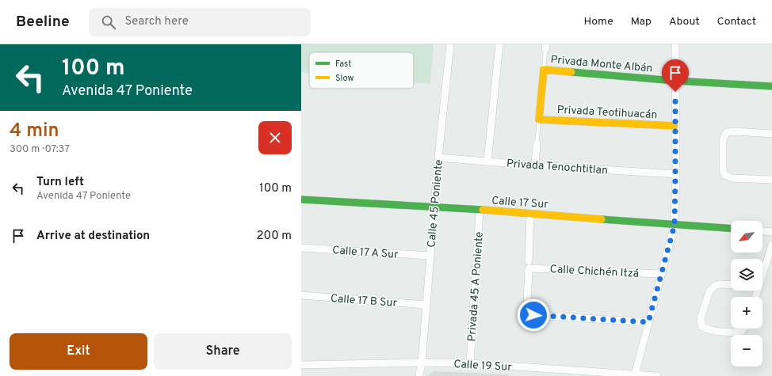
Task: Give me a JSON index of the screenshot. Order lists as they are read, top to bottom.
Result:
{
  "streets": {
    "street": [
      "Privada Monte Albán",
      "Privada Teotihuacán",
      "Privada Tenochtitlan",
      "Calle 17 Sur",
      "Calle 45 Poniente",
      "Calle 17 A Sur",
      "Calle Chichén Itzá",
      "Privada 45 A Poniente",
      "Calle 17 B Sur",
      "Calle 19 Sur"
    ]
  },
  "crossings": [
    ["Privada Tenochtitlan", "Calle 45 Poniente"],
    ["Calle 17 Sur", "Calle 45 Poniente"],
    ["Calle 17 Sur", "Privada 45 A Poniente"],
    ["Calle 45 Poniente", "Calle 17 A Sur"],
    ["Calle 45 Poniente", "Calle 17 B Sur"],
    ["Calle 45 Poniente", "Calle 19 Sur"],
    ["Privada 45 A Poniente", "Calle 19 Sur"]
  ],
  "legend": ["Fast", "Slow"],
  "north": "bottom left",
  "page": {
    "header": "Beeline",
    "search": "Search here",
    "nav": [
      "Home",
      "Map",
      "About",
      "Contact"
    ],
    "turn": ["100 m", "Avenida 47 Poniente"],
    "heading": ["4 min", "300 m · 07:37"],
    "list": [
      {
        "name": "Turn left",
        "note": "Avenida 47 Poniente",
        "value": "100 m"
      },
      {
        "name": "Arrive at destination",
        "value": "200 m"
      }
    ],
    "map_buttons": ["+", "−"],
    "buttons": ["Exit", "Share"]
  }
}
